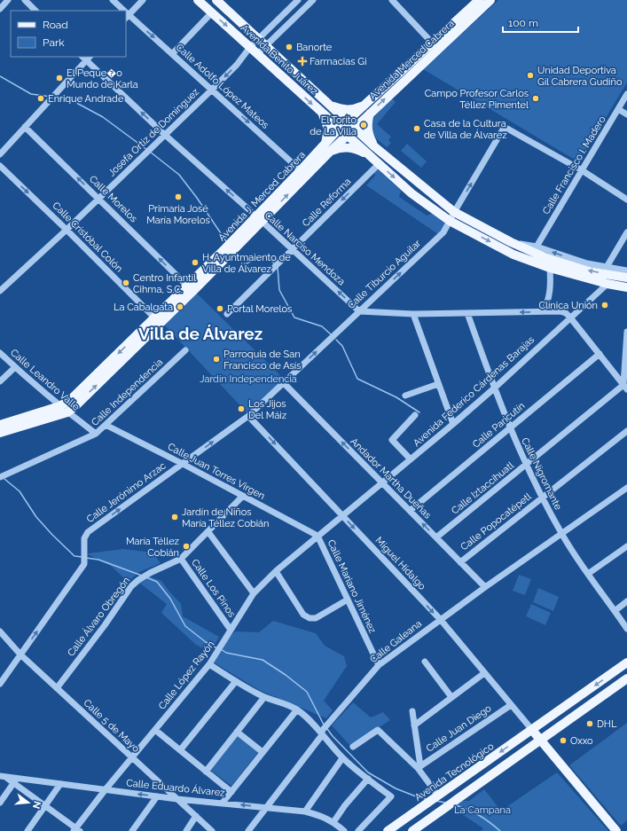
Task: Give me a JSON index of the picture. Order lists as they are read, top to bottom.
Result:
{
  "streets": {
    "main road": [
      "Avenida Benito Juárez",
      "Avenida Merced Cabrera",
      "Avenida J. Merced Cabrera",
      "Avenida Tecnológico"
    ],
    "street": [
      "Calle Adolfo López Mateos",
      "Josefa Ortiz de Domínguez",
      "Calle Francisco I. Madero",
      "Calle Morelos",
      "Calle Reforma",
      "Calle Cristóbal Colón",
      "Calle Narciso Mendoza",
      "Calle Tiburcio Aguilar",
      "Calle Leandro Valle",
      "Avenida Federico Cárdenas Barajas",
      "Calle Independencia",
      "Calle Paricutín",
      "Calle Juan Torres Virgen",
      "Calle Nigromante",
      "Andador Martha Dueñas",
      "Calle Iztaccíhuatl",
      "Calle Jerónimo Arzac",
      "Calle Popocatépetl",
      "Miguel Hidalgo",
      "Calle Mariano Jiménez",
      "Calle Los Pinos",
      "Calle Álvaro Obregón",
      "Calle Galeana",
      "Calle López Rayón",
      "Calle 5 de Mayo",
      "Calle Juan Diego",
      "Calle Eduardo Álvarez"
    ]
  },
  "crossings": [
    ["Avenida Benito Juárez", "Avenida Merced Cabrera"],
    ["Avenida Benito Juárez", "Josefa Ortiz de Domínguez"],
    ["Avenida Benito Juárez", "Avenida J. Merced Cabrera"],
    ["Avenida Benito Juárez", "Calle Reforma"],
    ["Avenida Benito Juárez", "Calle Tiburcio Aguilar"],
    ["Avenida Benito Juárez", "Avenida Federico Cárdenas Barajas"],
    ["Avenida Merced Cabrera", "Avenida J. Merced Cabrera"],
    ["Calle Adolfo López Mateos", "Josefa Ortiz de Domínguez"],
    ["Calle Adolfo López Mateos", "Avenida J. Merced Cabrera"],
    ["Josefa Ortiz de Domínguez", "Calle Morelos"],
    ["Josefa Ortiz de Domínguez", "Calle Cristóbal Colón"],
    ["Josefa Ortiz de Domínguez", "Calle Narciso Mendoza"],
    ["Calle Francisco I. Madero", "Calle Tiburcio Aguilar"],
    ["Avenida J. Merced Cabrera", "Calle Morelos"],
    ["Avenida J. Merced Cabrera", "Calle Cristóbal Colón"],
    ["Avenida J. Merced Cabrera", "Calle Narciso Mendoza"],
    ["Avenida J. Merced Cabrera", "Calle Leandro Valle"],
    ["Calle Reforma", "Calle Narciso Mendoza"],
    ["Calle Narciso Mendoza", "Calle Tiburcio Aguilar"],
    ["Calle Tiburcio Aguilar", "Andador Martha Dueñas"],
    ["Calle Tiburcio Aguilar", "Calle Jerónimo Arzac"],
    ["Calle Tiburcio Aguilar", "Miguel Hidalgo"],
    ["Calle Leandro Valle", "Calle Independencia"],
    ["Avenida Federico Cárdenas Barajas", "Calle Juan Torres Virgen"],
    ["Avenida Federico Cárdenas Barajas", "Calle Nigromante"],
    ["Avenida Federico Cárdenas Barajas", "Andador Martha Dueñas"],
    ["Avenida Federico Cárdenas Barajas", "Miguel Hidalgo"],
    ["Avenida Federico Cárdenas Barajas", "Calle Mariano Jiménez"],
    ["Avenida Federico Cárdenas Barajas", "Calle López Rayón"],
    ["Calle Independencia", "Calle Juan Torres Virgen"],
    ["Calle Paricutín", "Calle Nigromante"],
    ["Calle Paricutín", "Andador Martha Dueñas"],
    ["Calle Juan Torres Virgen", "Calle Jerónimo Arzac"],
    ["Calle Juan Torres Virgen", "Calle Mariano Jiménez"],
    ["Calle Juan Torres Virgen", "Calle Álvaro Obregón"],
    ["Calle Juan Torres Virgen", "Calle López Rayón"],
    ["Calle Nigromante", "Calle Iztaccíhuatl"],
    ["Calle Nigromante", "Calle Popocatépetl"],
    ["Calle Nigromante", "Calle Galeana"],
    ["Andador Martha Dueñas", "Calle Iztaccíhuatl"],
    ["Andador Martha Dueñas", "Calle Popocatépetl"],
    ["Andador Martha Dueñas", "Calle Galeana"],
    ["Calle Jerónimo Arzac", "Miguel Hidalgo"],
    ["Calle Jerónimo Arzac", "Calle 5 de Mayo"],
    ["Miguel Hidalgo", "Calle Galeana"],
    ["Miguel Hidalgo", "Calle Juan Diego"],
    ["Miguel Hidalgo", "Avenida Tecnológico"],
    ["Calle Mariano Jiménez", "Calle Galeana"],
    ["Calle Mariano Jiménez", "Calle López Rayón"],
    ["Calle Los Pinos", "Calle Álvaro Obregón"],
    ["Calle Los Pinos", "Calle López Rayón"],
    ["Calle Álvaro Obregón", "Calle 5 de Mayo"],
    ["Calle Galeana", "Calle Eduardo Álvarez"],
    ["Calle López Rayón", "Calle 5 de Mayo"],
    ["Calle López Rayón", "Calle Eduardo Álvarez"],
    ["Calle 5 de Mayo", "Calle Eduardo Álvarez"]
  ],
  "one_way": [
    "Avenida Merced Cabrera",
    "Calle Adolfo López Mateos",
    "Calle Morelos",
    "Calle Reforma",
    "Calle Cristóbal Colón",
    "Calle Narciso Mendoza",
    "Calle Tiburcio Aguilar",
    "Andador Martha Dueñas",
    "Calle Jerónimo Arzac",
    "Miguel Hidalgo"
  ],
  "districts": ["Villa de Álvarez"],
  "parks": ["Jardín Independencia", "La Campana"],
  "places": {
    "other": [
      "Banorte",
      "Unidad Deportiva Gil Cabrera Gudiño",
      "El Peque�o Mundo de Karla",
      "Enrique Andrade",
      "Campo Profesor Carlos Téllez Pimentel",
      "El Torito de La Villa",
      "Casa de la Cultura de Villa de Álvarez",
      "Primaria José María Morelos",
      "H. Ayuntmaiento de Villa de Álvarez",
      "Centro Infantil Cihma, S.C.",
      "Clínica Unión",
      "La Cabalgata",
      "Portal Morelos",
      "Parroquia de San Francisco de Asís",
      "Los Jijos Del Máiz",
      "Jardín de Niños María Téllez Cobián",
      "María Téllez Cobián",
      "DHL",
      "Oxxo"
    ],
    "health": ["Farmacias Gi"]
  },
  "legend": ["Road", "Park"],
  "scale_bar": "100 m",
  "north": "right"
}
